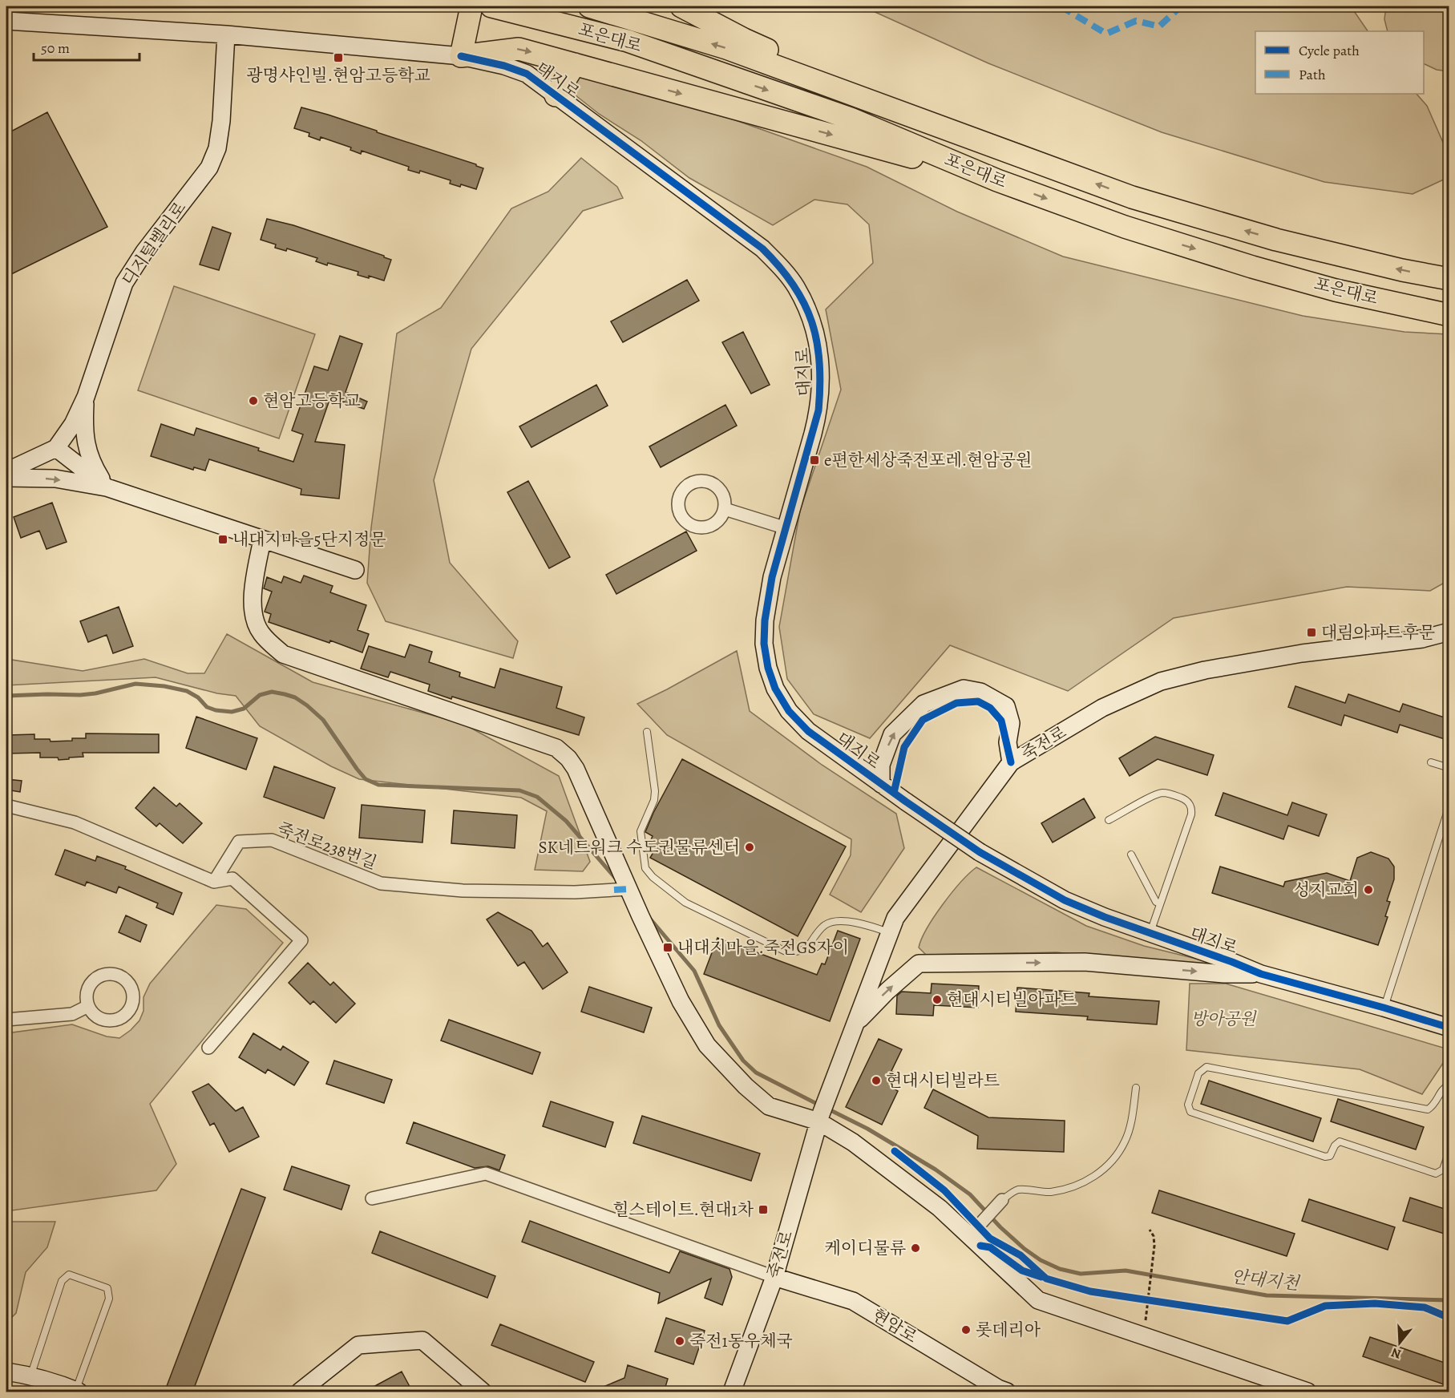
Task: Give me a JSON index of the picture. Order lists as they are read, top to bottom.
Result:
{
  "streets": {
    "highway": ["포은대로"],
    "street": [
      "대지로",
      "디지털벨리로",
      "죽전로",
      "죽전로238번길",
      "현암로"
    ]
  },
  "crossings": [
    ["대지로", "디지털벨리로"],
    ["죽전로", "현암로"]
  ],
  "water": ["안대지천"],
  "parks": ["방아공원"],
  "places": {
    "transit": [
      "광명샤인빌.현암고등학교",
      "e편한세상죽전포레.현암공원",
      "내대지마을5단지정문",
      "대림아파트후문",
      "내대지마을.죽전GS자이",
      "힐스테이트.현대1차"
    ],
    "other": [
      "현암고등학교",
      "SK네트워크 수도권물류센터",
      "성지교회",
      "현대시티빌아파트",
      "현대시티빌라트",
      "케이디물류",
      "롯데리아",
      "죽전1동우체국"
    ]
  },
  "legend": ["Cycle path", "Path"],
  "scale_bar": "50 m",
  "north": "bottom"
}
